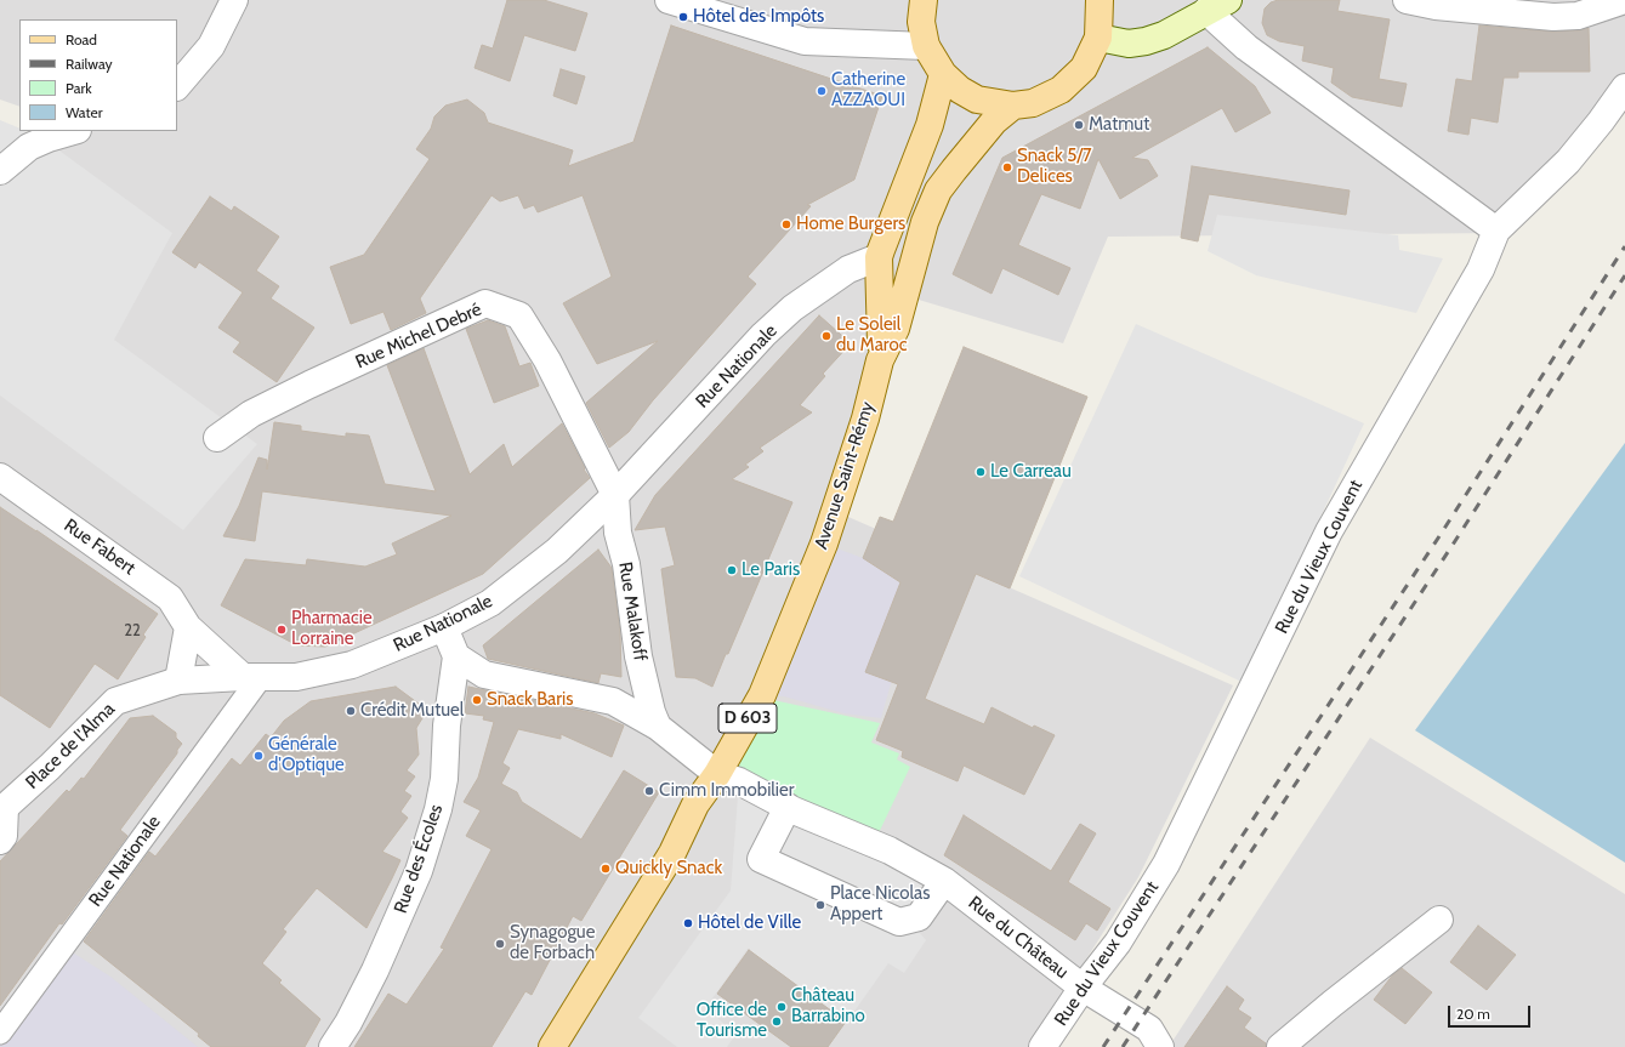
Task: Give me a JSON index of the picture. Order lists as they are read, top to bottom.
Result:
{
  "streets": {
    "main road": ["Avenue Saint-Rémy", "D 603"],
    "street": [
      "Rue Michel Debré",
      "Rue Nationale",
      "Rue Fabert",
      "Rue du Vieux Couvent",
      "Rue Malakoff",
      "Place de l'Alma",
      "Rue des Écoles",
      "Rue du Château"
    ]
  },
  "crossings": [
    ["Rue Michel Debré", "Rue Nationale"],
    ["Rue Michel Debré", "Rue Malakoff"],
    ["Rue Nationale", "Avenue Saint-Rémy"],
    ["Rue Nationale", "Rue Fabert"],
    ["Rue Nationale", "Rue Malakoff"],
    ["Rue Nationale", "Place de l'Alma"],
    ["Avenue Saint-Rémy", "Rue du Château"],
    ["Rue Fabert", "Place de l'Alma"],
    ["Rue du Vieux Couvent", "Rue du Château"],
    ["Rue Malakoff", "Rue du Château"],
    ["Rue des Écoles", "Rue du Château"]
  ],
  "places": [
    "Hôtel des Impôts",
    "Catherine AZZAOUI",
    "Matmut",
    "Snack 5/7 Delices",
    "Home Burgers",
    "Le Soleil du Maroc",
    "Le Carreau",
    "Le Paris",
    "Pharmacie Lorraine",
    "Snack Baris",
    "Crédit Mutuel",
    "Générale d'Optique",
    "Cimm Immobilier",
    "Quickly Snack",
    "Place Nicolas Appert",
    "Hôtel de Ville",
    "Synagogue de Forbach",
    "Château Barrabino",
    "Office de Tourisme"
  ],
  "house_numbers": ["22"],
  "legend": [
    "Road",
    "Railway",
    "Park",
    "Water"
  ],
  "scale_bar": "20 m"
}
